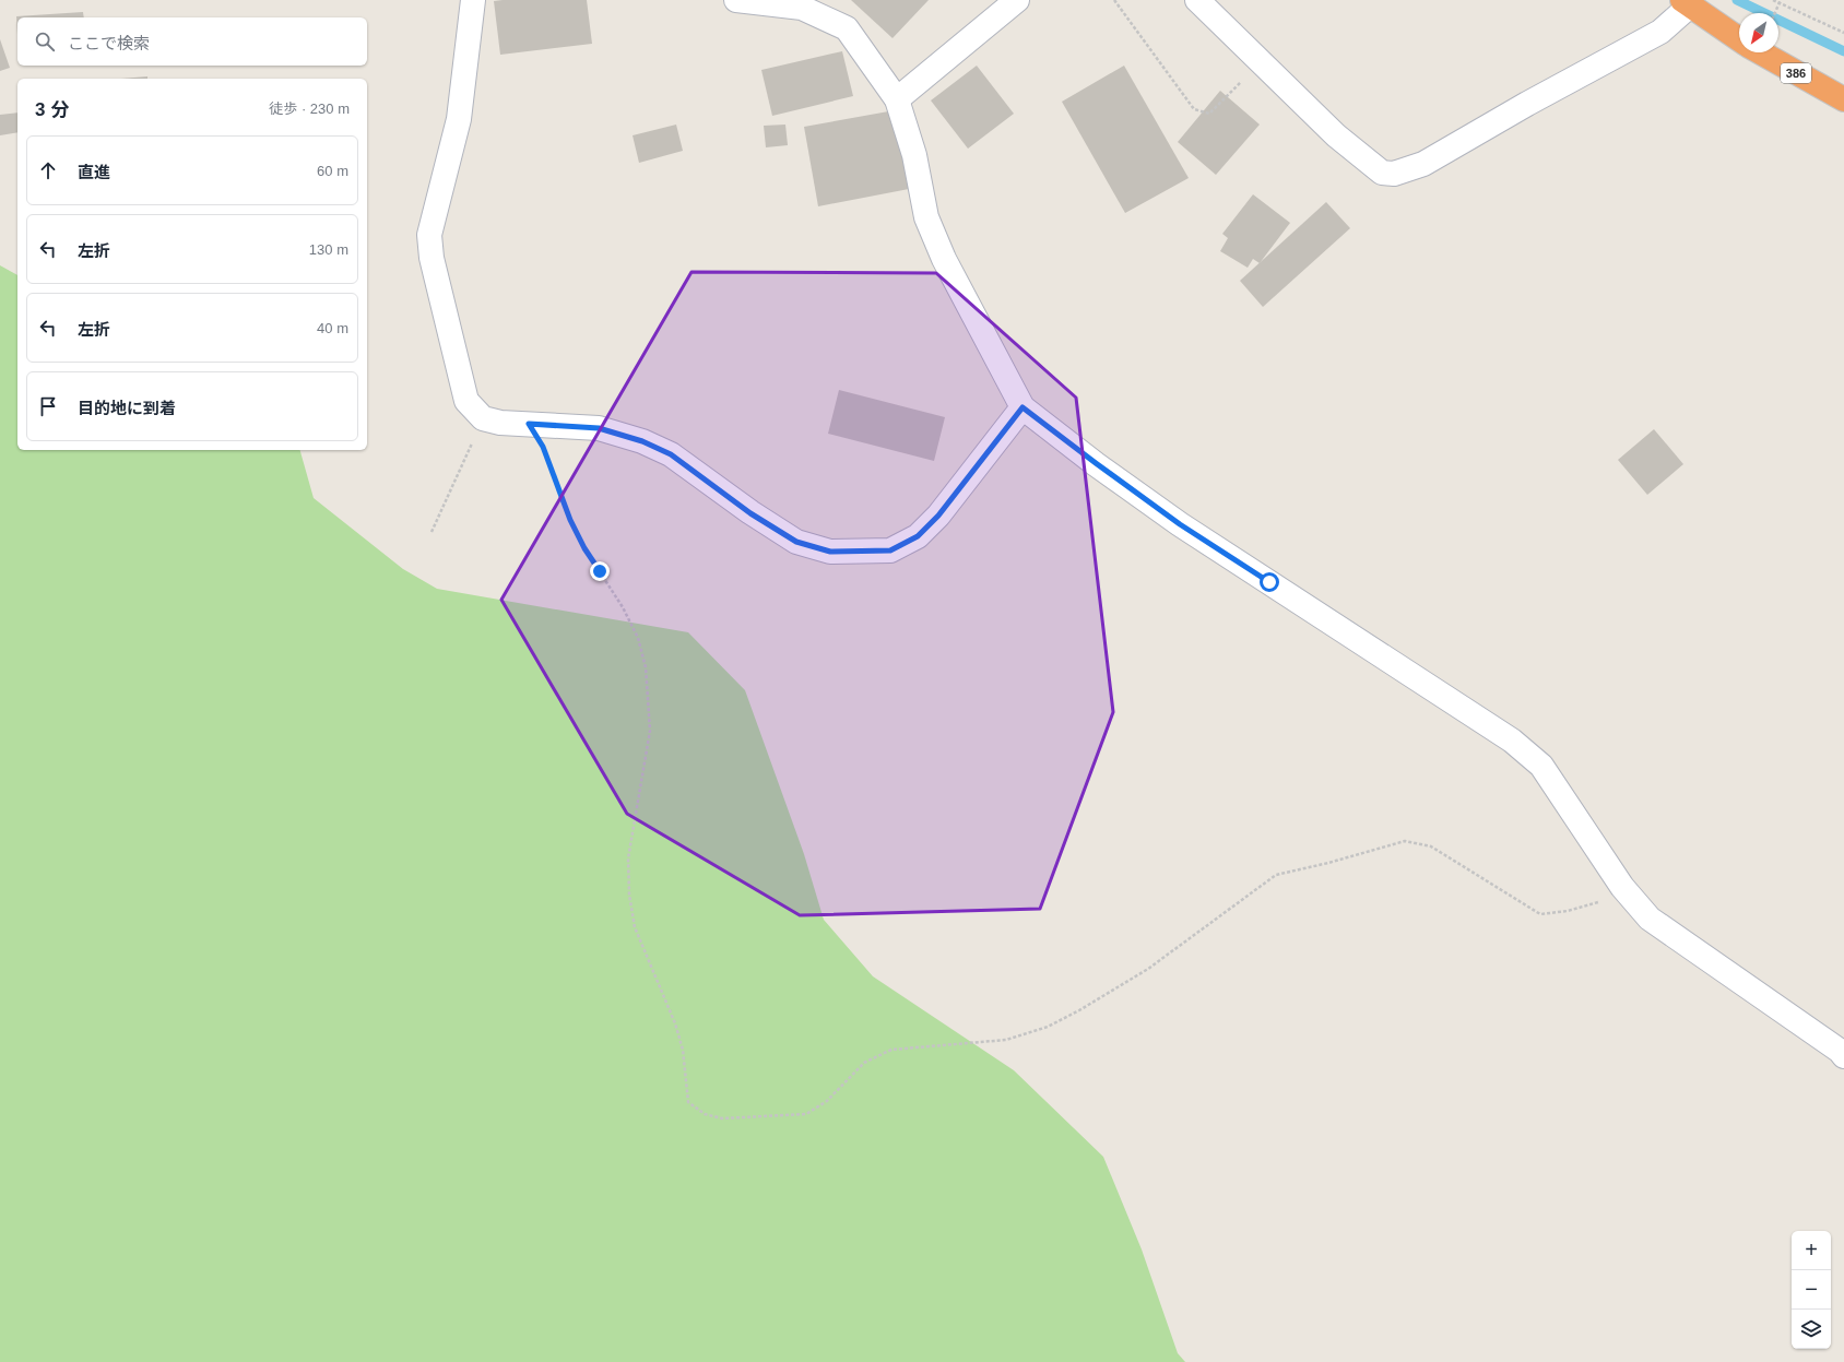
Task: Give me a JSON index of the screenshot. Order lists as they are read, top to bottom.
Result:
{
  "streets": {
    "highway": ["386"]
  },
  "north": "bottom left",
  "page": {
    "search": "ここで検索",
    "heading": ["3 分", "徒歩 · 230 m"],
    "list": [
      ["直進", "60 m"],
      ["左折", "130 m"],
      ["左折", "40 m"],
      "目的地に到着"
    ],
    "map_buttons": ["+", "−"]
  }
}
